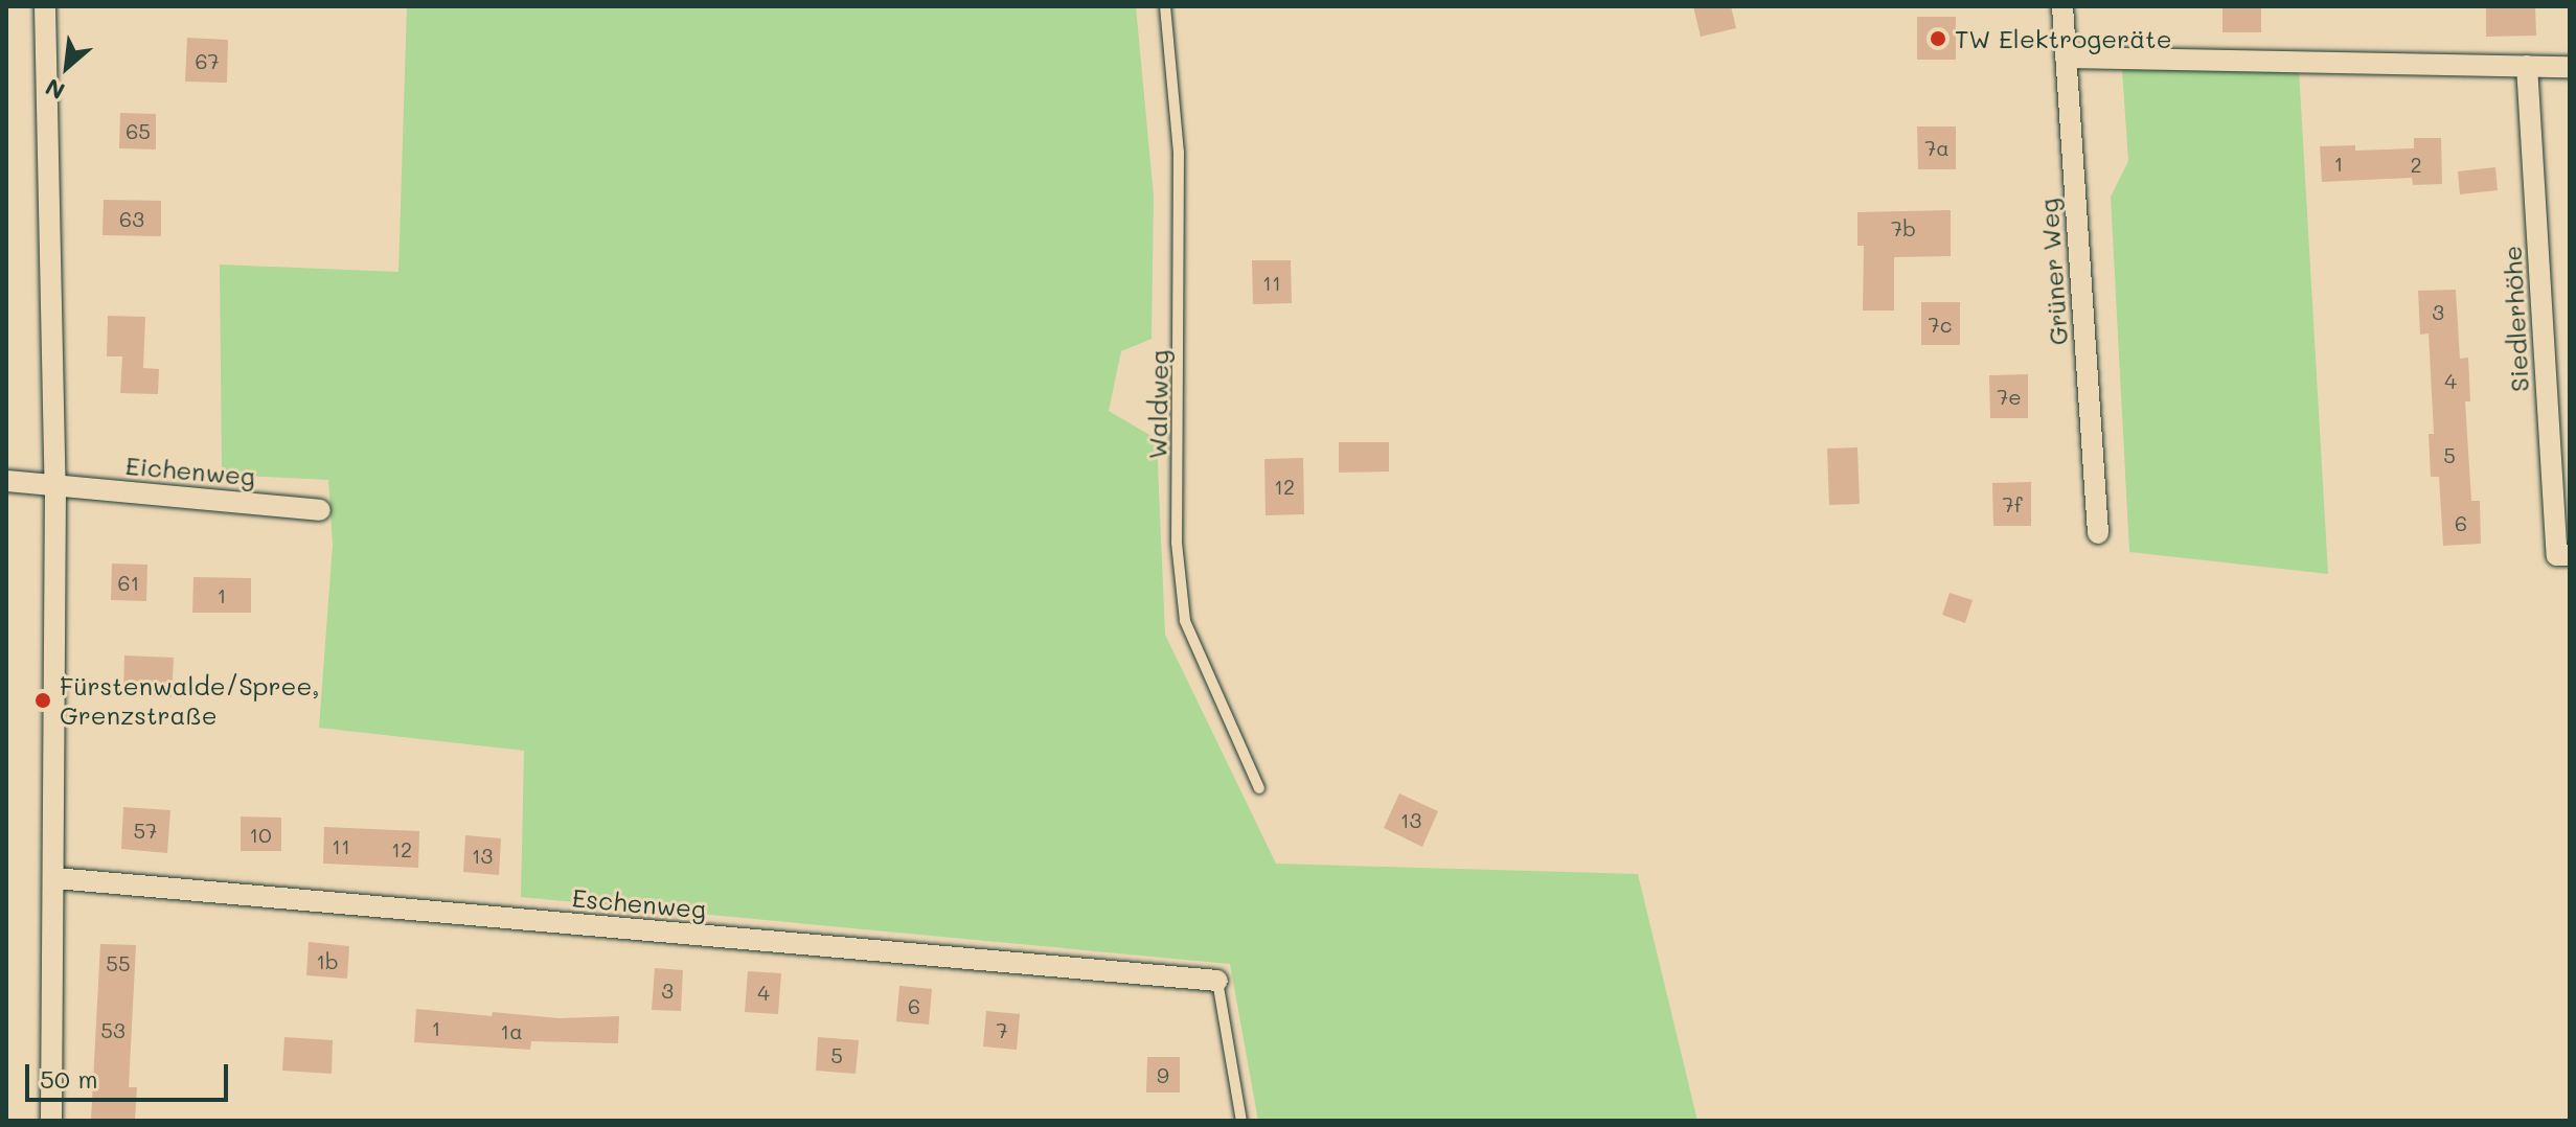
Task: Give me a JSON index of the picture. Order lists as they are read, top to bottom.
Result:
{
  "streets": {
    "street": [
      "Grüner Weg",
      "Siedlerhöhe",
      "Eichenweg",
      "Eschenweg"
    ],
    "lane": ["Waldweg"]
  },
  "places": ["TW Elektrogeräte", "Fürstenwalde/Spree, Grenzstraße"],
  "house_numbers": [
    "67",
    "65",
    "7a",
    "1",
    "2",
    "63",
    "7b",
    "11",
    "3",
    "7c",
    "4",
    "7e",
    "5",
    "12",
    "7f",
    "6",
    "61",
    "1",
    "13",
    "57",
    "10",
    "11",
    "12",
    "13",
    "1b",
    "55",
    "3",
    "4",
    "6",
    "1",
    "53",
    "7",
    "1a",
    "5",
    "9"
  ],
  "scale_bar": "50 m",
  "north": "bottom left"
}
